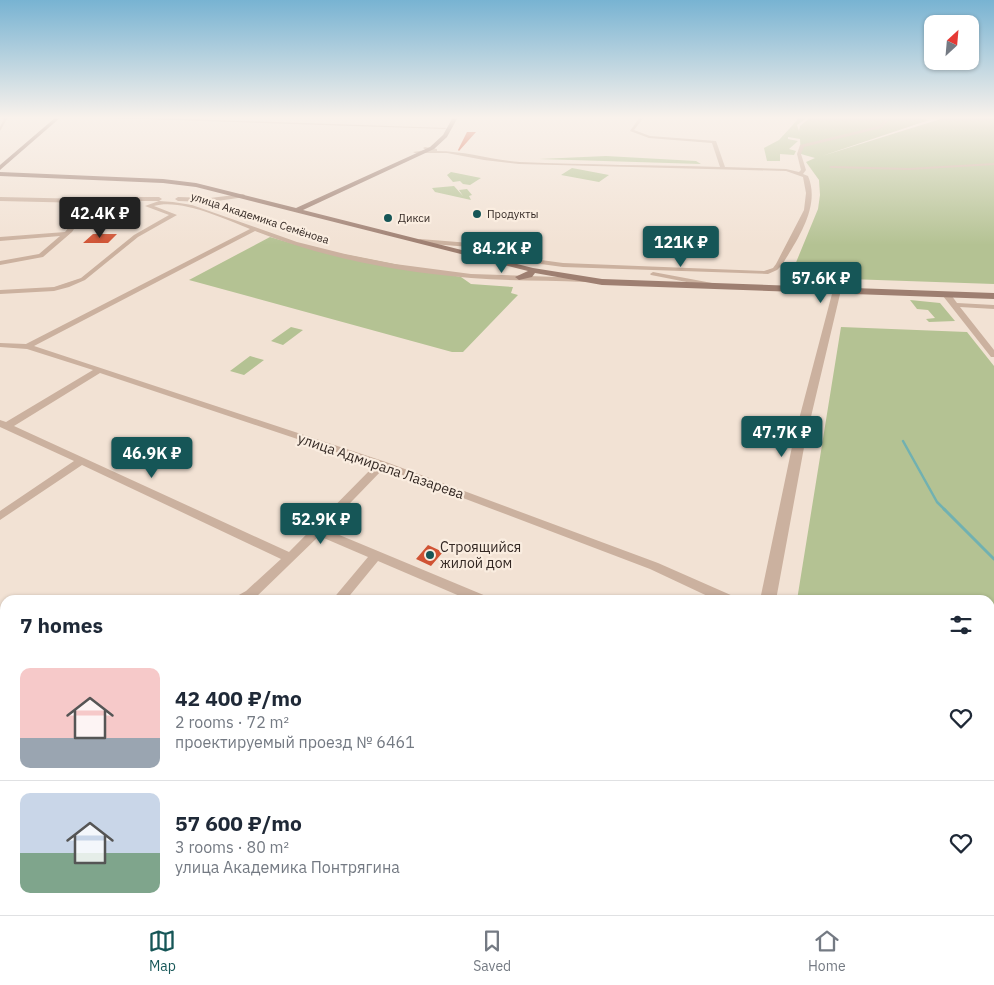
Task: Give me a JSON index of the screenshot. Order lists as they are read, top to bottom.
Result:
{
  "streets": {
    "main road": ["улица Академика Семёнова"],
    "street": ["улица Адмирала Лазарева"]
  },
  "places": ["Продукты", "Дикси", "Строящийся жилой дом"],
  "north": "top right",
  "page": {
    "price": [
      "42.4K ₽",
      "121K ₽",
      "84.2K ₽",
      "57.6K ₽",
      "47.7K ₽",
      "46.9K ₽",
      "52.9K ₽"
    ],
    "heading": "7 homes",
    "list": [
      {
        "name": "42 400 ₽/mo",
        "note": "2 rooms · 72 m² · проектируемый проезд № 6461"
      },
      {
        "name": "57 600 ₽/mo",
        "note": "3 rooms · 80 m² · улица Академика Понтрягина"
      }
    ],
    "tabs": ["Map", "Saved", "Home"]
  }
}
